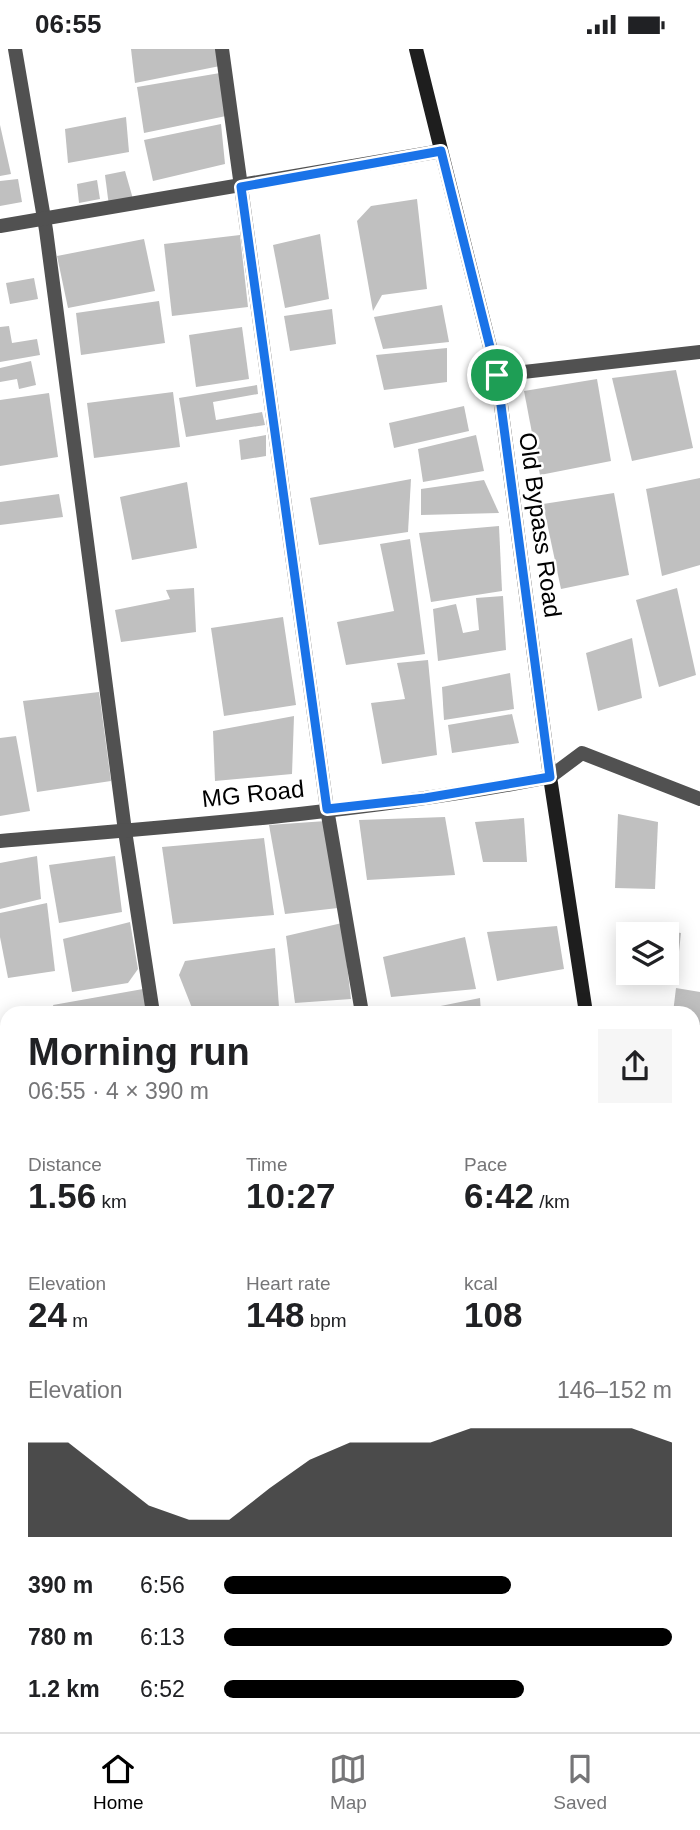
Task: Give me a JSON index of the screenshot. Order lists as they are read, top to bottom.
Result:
{
  "streets": {
    "main road": ["Old Bypass Road"],
    "street": ["MG Road"]
  },
  "crossings": [
    ["Old Bypass Road", "MG Road"]
  ],
  "page": {
    "status": "06:55",
    "heading": ["Morning run", "06:55 · 4 × 390 m"],
    "stats": [
      ["Distance", "1.56 km"],
      ["Time", "10:27"],
      ["Pace", "6:42 /km"],
      ["Elevation", "24 m"],
      ["Heart rate", "148 bpm"],
      ["kcal", "108"]
    ],
    "chart": ["Elevation", "146–152 m"],
    "list": [
      {
        "name": "390 m",
        "note": "6:56"
      },
      {
        "name": "780 m",
        "note": "6:13"
      },
      {
        "name": "1.2 km",
        "note": "6:52"
      }
    ],
    "tabs": ["Home", "Map", "Saved"]
  }
}
